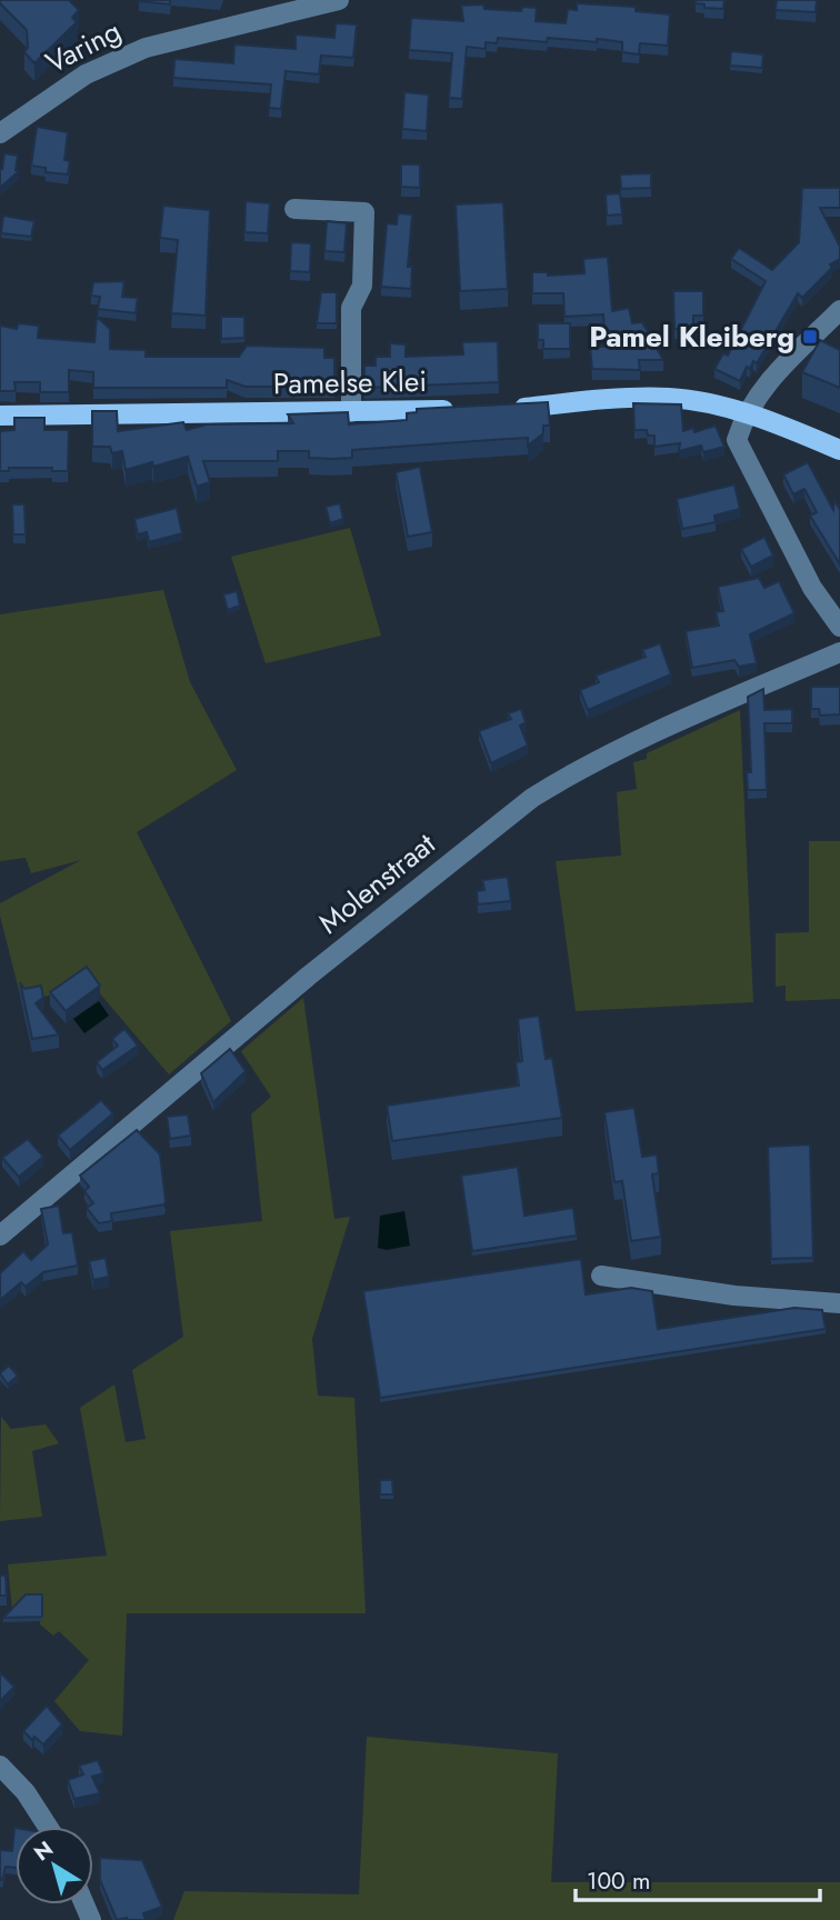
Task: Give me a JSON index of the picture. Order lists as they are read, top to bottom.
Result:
{
  "streets": {
    "main road": ["Pamelse Klei"],
    "street": ["Varing", "Molenstraat"]
  },
  "places": {
    "transit": ["Pamel Kleiberg"]
  },
  "scale_bar": "100 m",
  "north": "top left"
}
